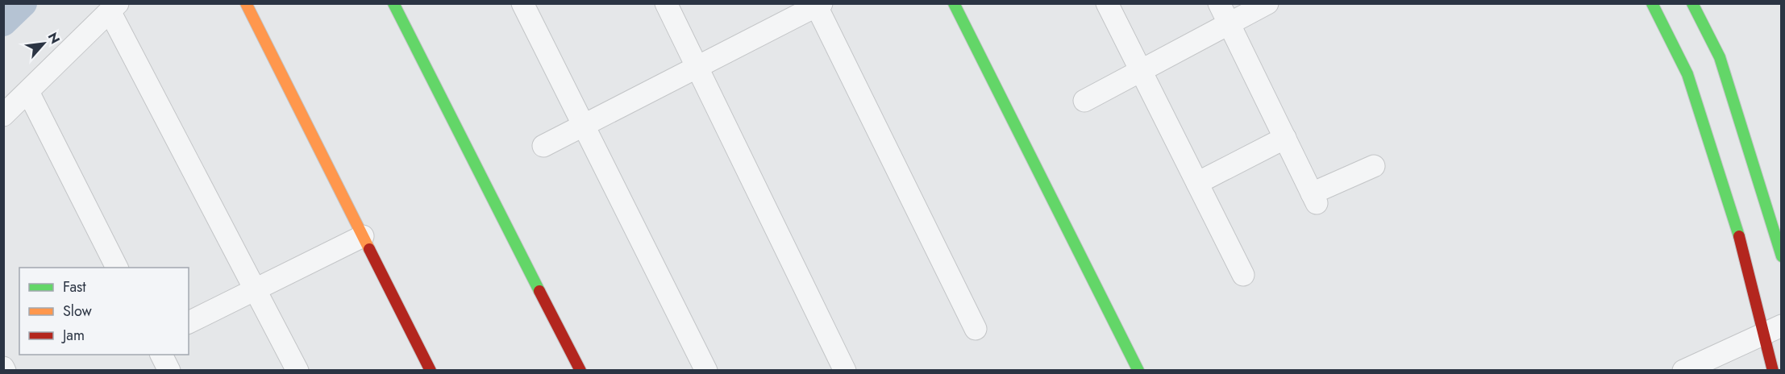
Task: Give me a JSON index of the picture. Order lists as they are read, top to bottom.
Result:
{
  "legend": ["Fast", "Slow", "Jam"],
  "north": "top right"
}
